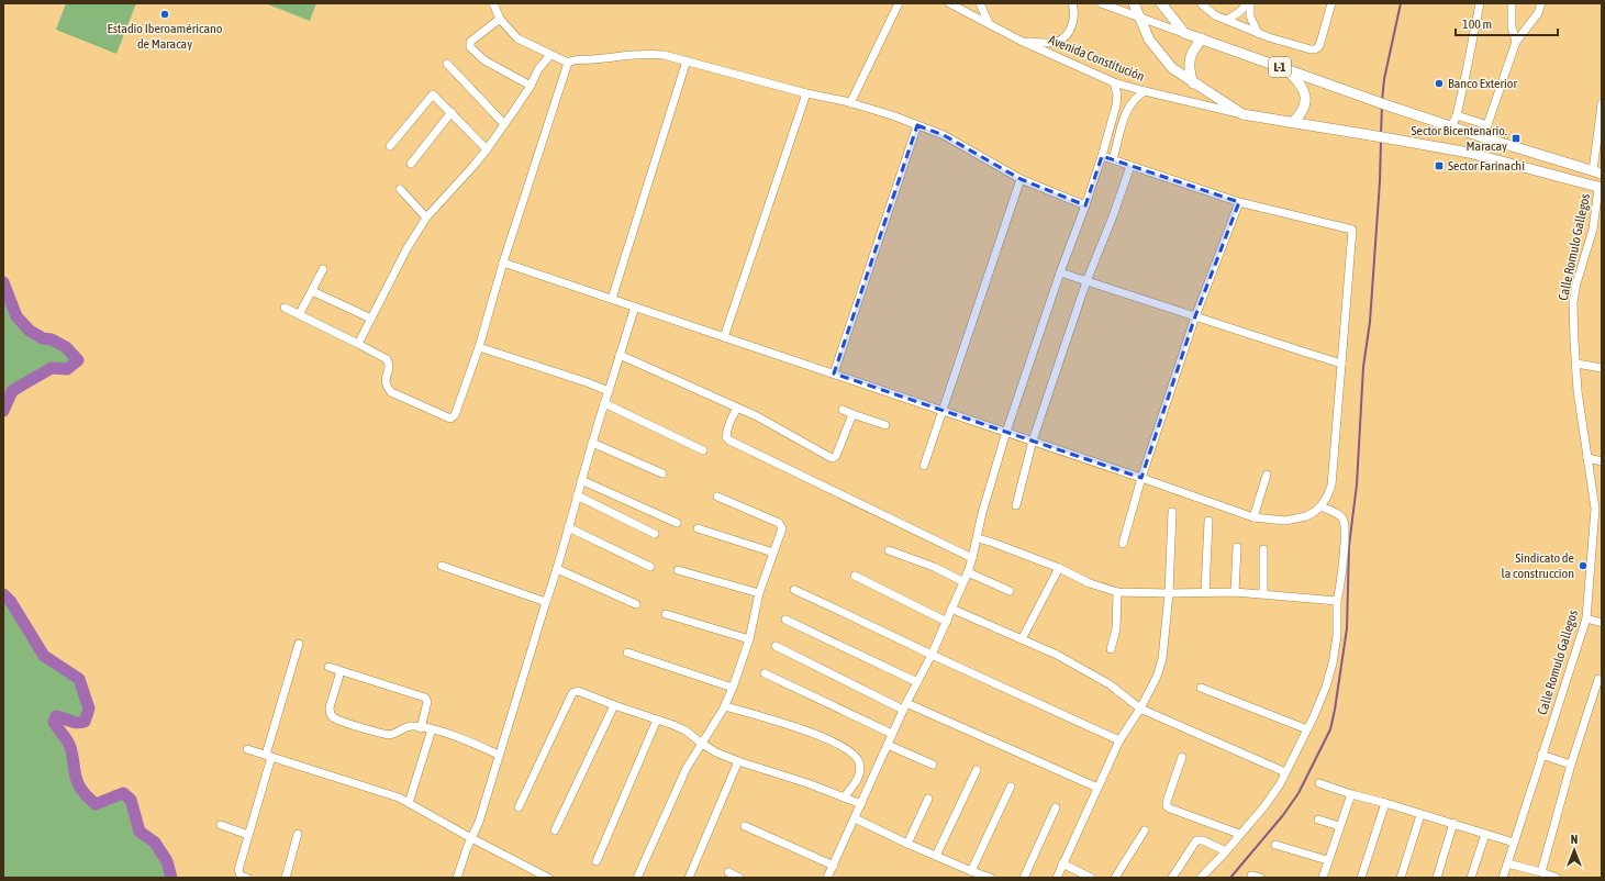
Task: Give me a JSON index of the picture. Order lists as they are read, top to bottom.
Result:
{
  "streets": {
    "main road": ["L-1"],
    "street": ["Avenida Constitución", "Calle Romulo Gallegos"]
  },
  "places": {
    "other": ["Estadio Iberoaméricano de Maracay", "Banco Exterior", "Sindicato de la construccion"],
    "transit": ["Sector Bicentenario. Maracay", "Sector Farinachi"]
  },
  "scale_bar": "100 m",
  "north": "top"
}
